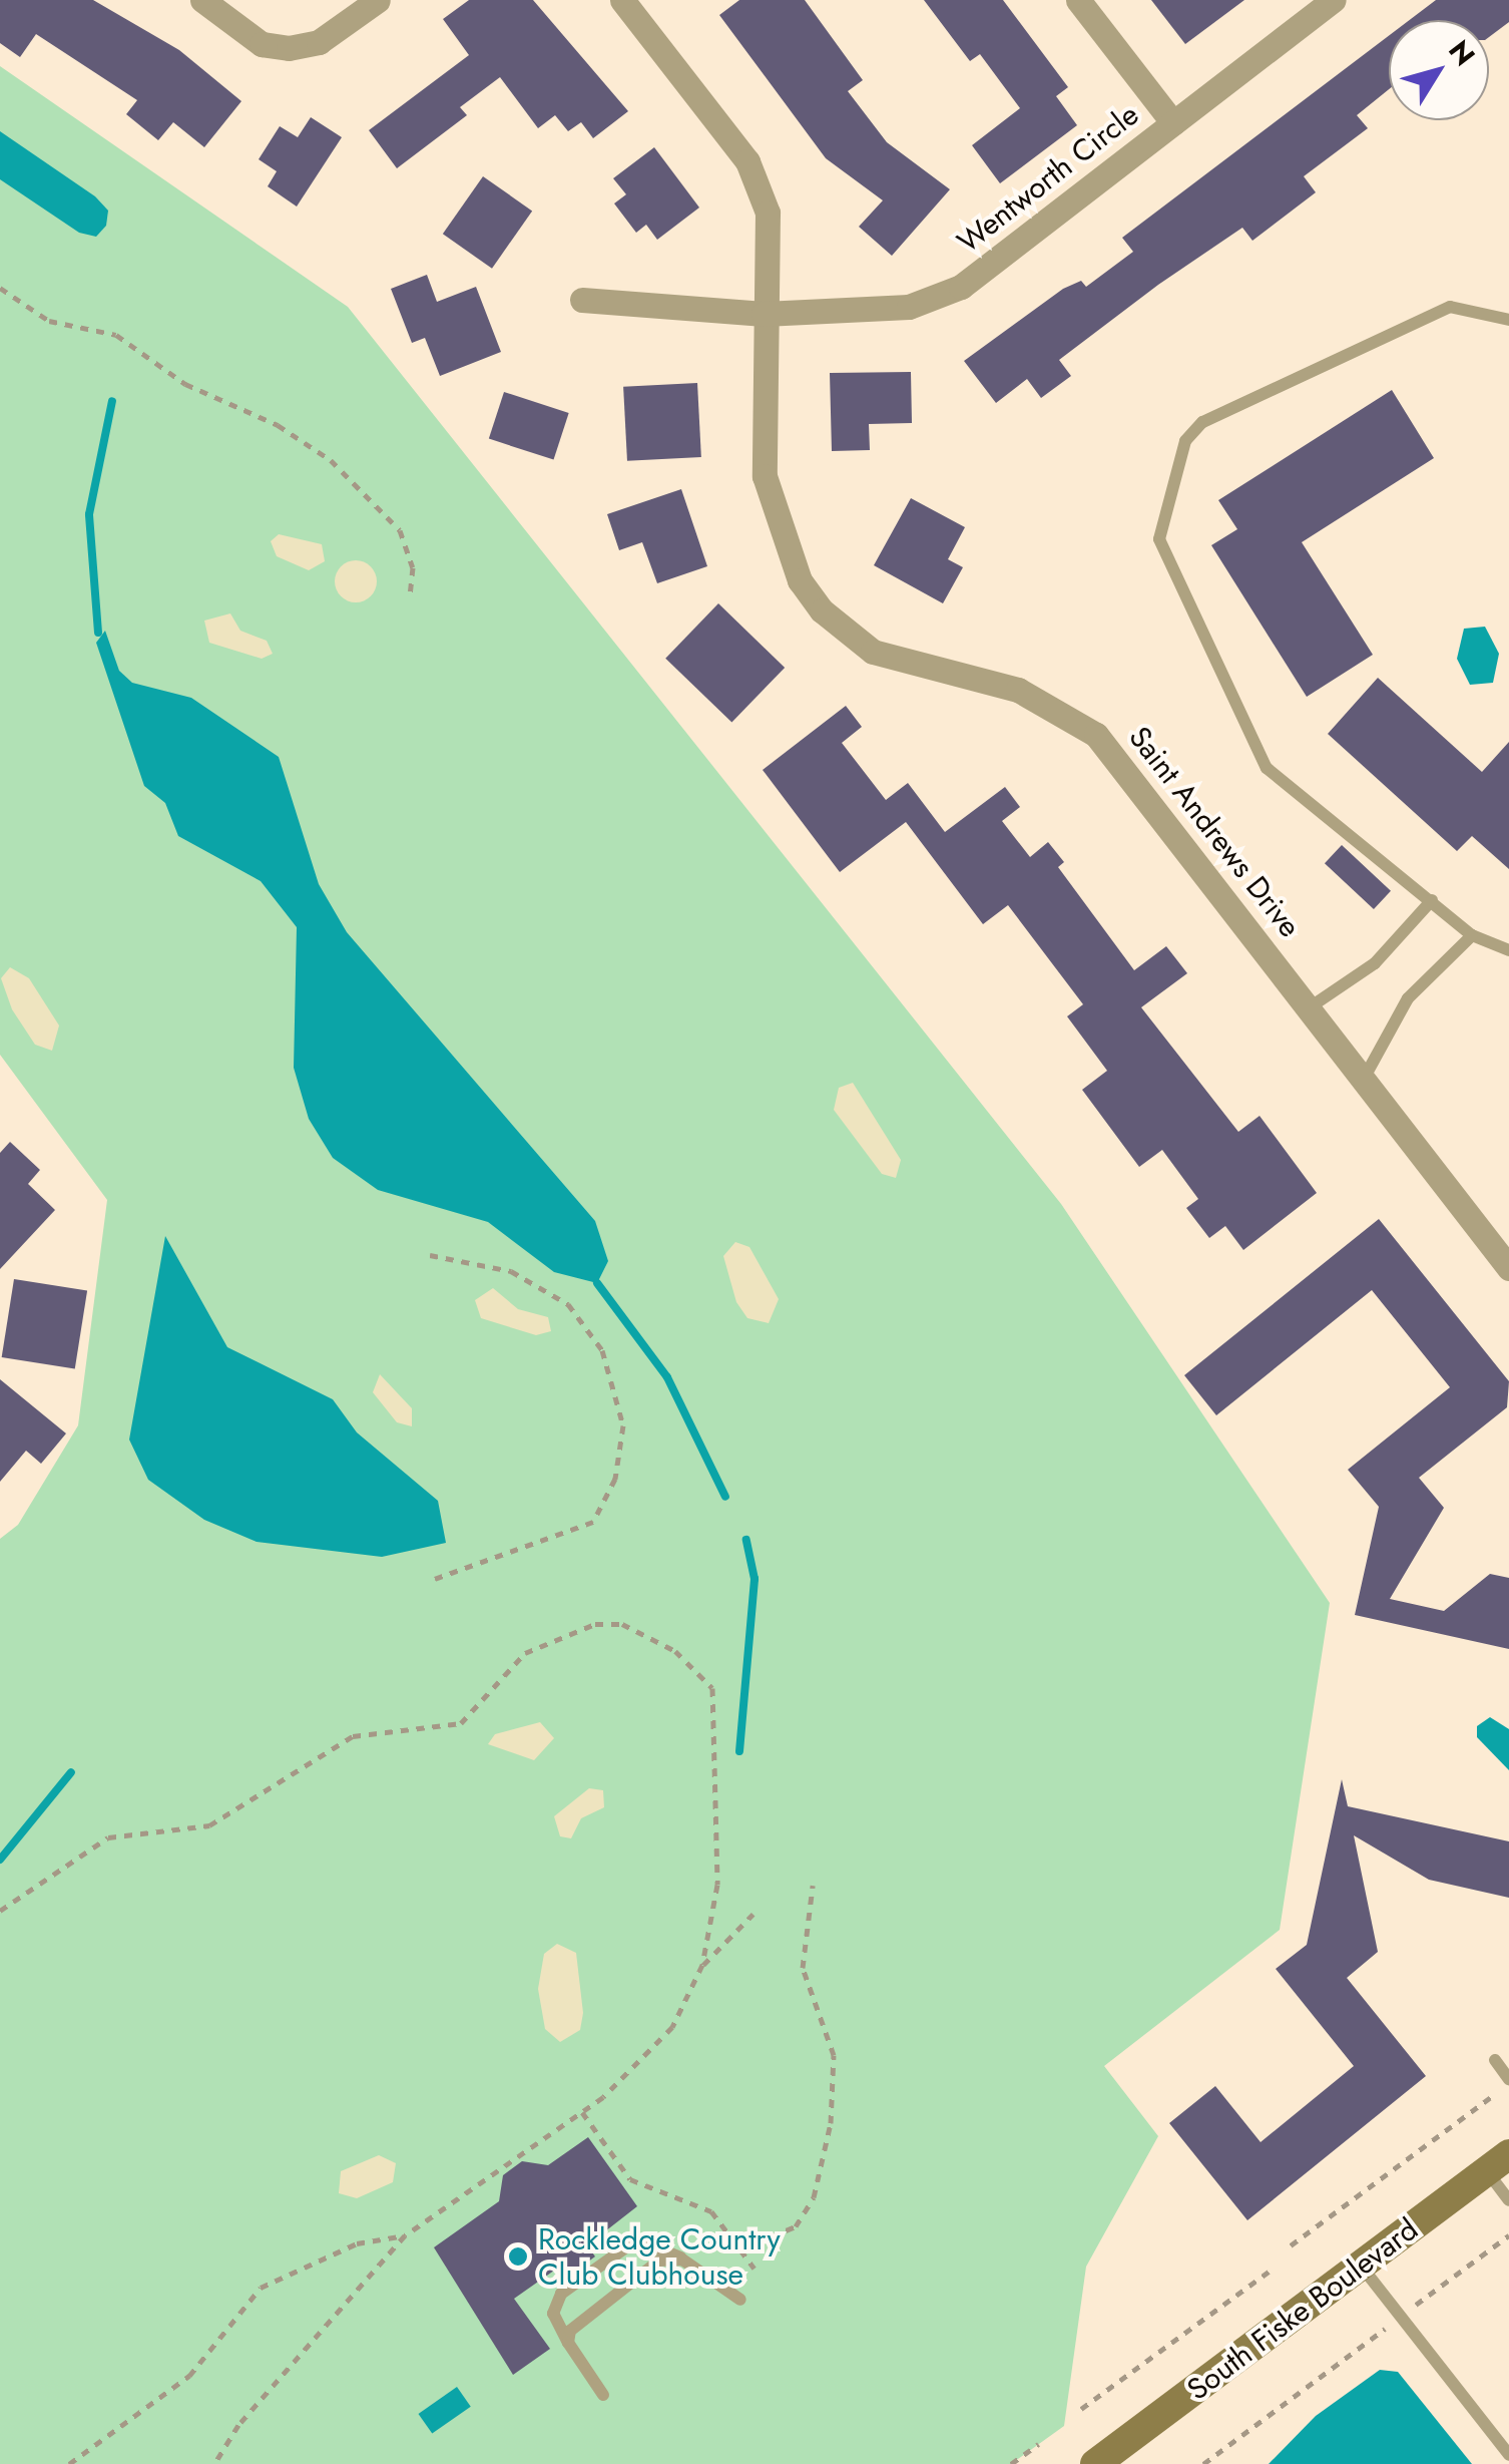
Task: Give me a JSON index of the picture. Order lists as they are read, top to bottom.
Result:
{
  "streets": {
    "main road": ["South Fiske Boulevard"],
    "street": ["Wentworth Circle", "Saint Andrews Drive"]
  },
  "crossings": [
    ["Wentworth Circle", "Saint Andrews Drive"]
  ],
  "places": ["Rockledge Country Club Clubhouse"],
  "north": "top right"
}
